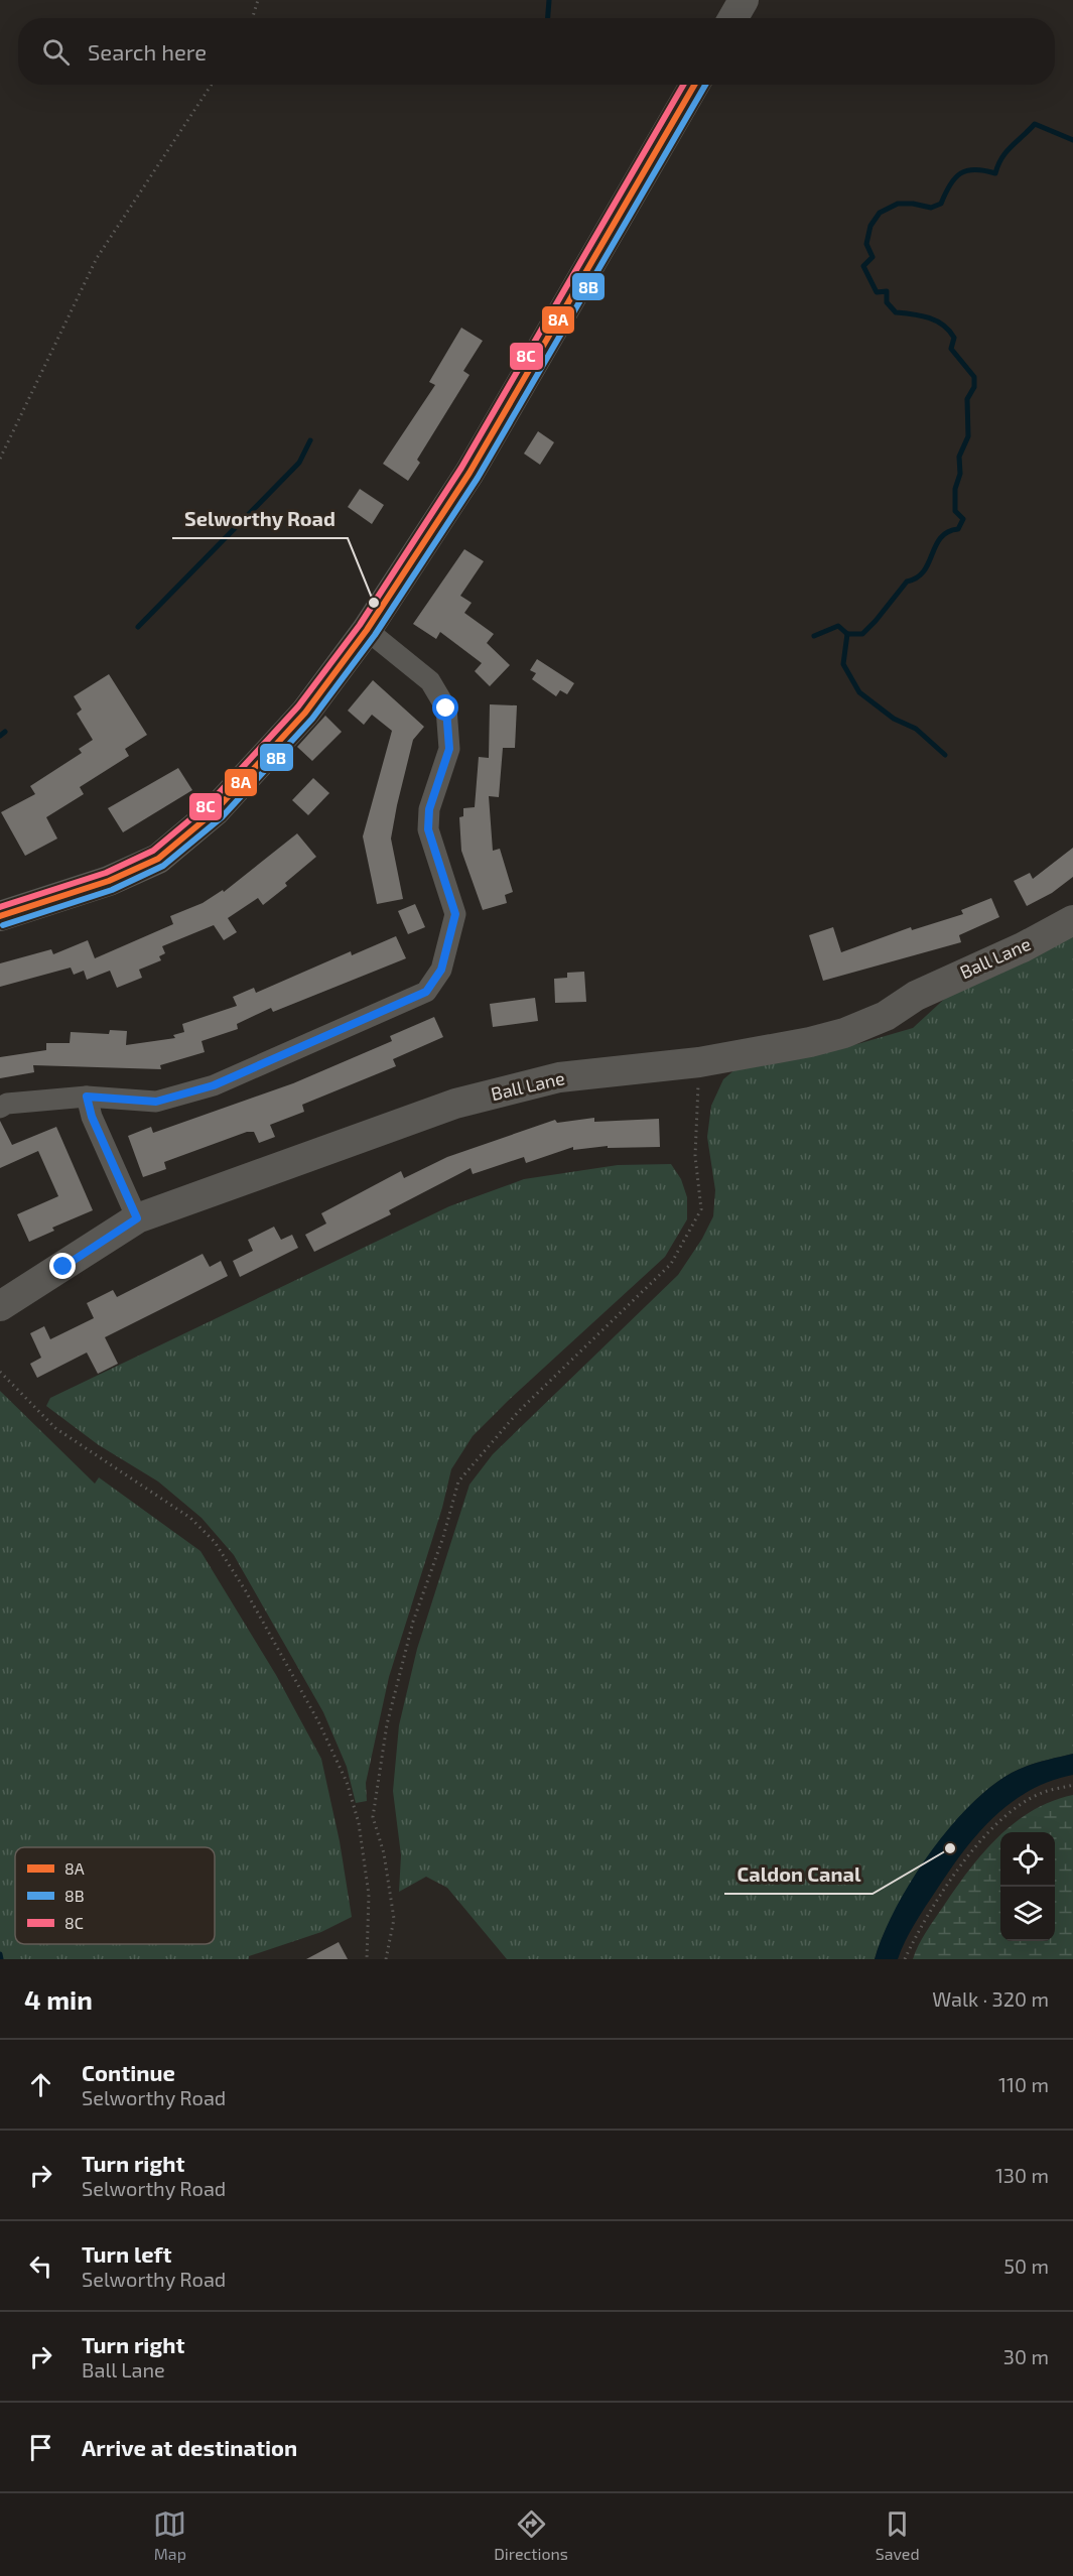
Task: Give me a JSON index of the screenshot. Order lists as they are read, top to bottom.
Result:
{
  "streets": {
    "main road": ["Ball Lane"]
  },
  "places": ["Selworthy Road", "Caldon Canal"],
  "lines": ["transit line 8A", "transit line 8B", "transit line 8C"],
  "legend": ["8A", "8B", "8C"],
  "page": {
    "search": "Search here",
    "heading": ["4 min", "Walk · 320 m"],
    "list": [
      ["Continue", "Selworthy Road", "110 m"],
      ["Turn right", "Selworthy Road", "130 m"],
      ["Turn left", "Selworthy Road", "50 m"],
      ["Turn right", "Ball Lane", "30 m"],
      "Arrive at destination"
    ],
    "nav": ["Map", "Directions", "Saved"]
  }
}
